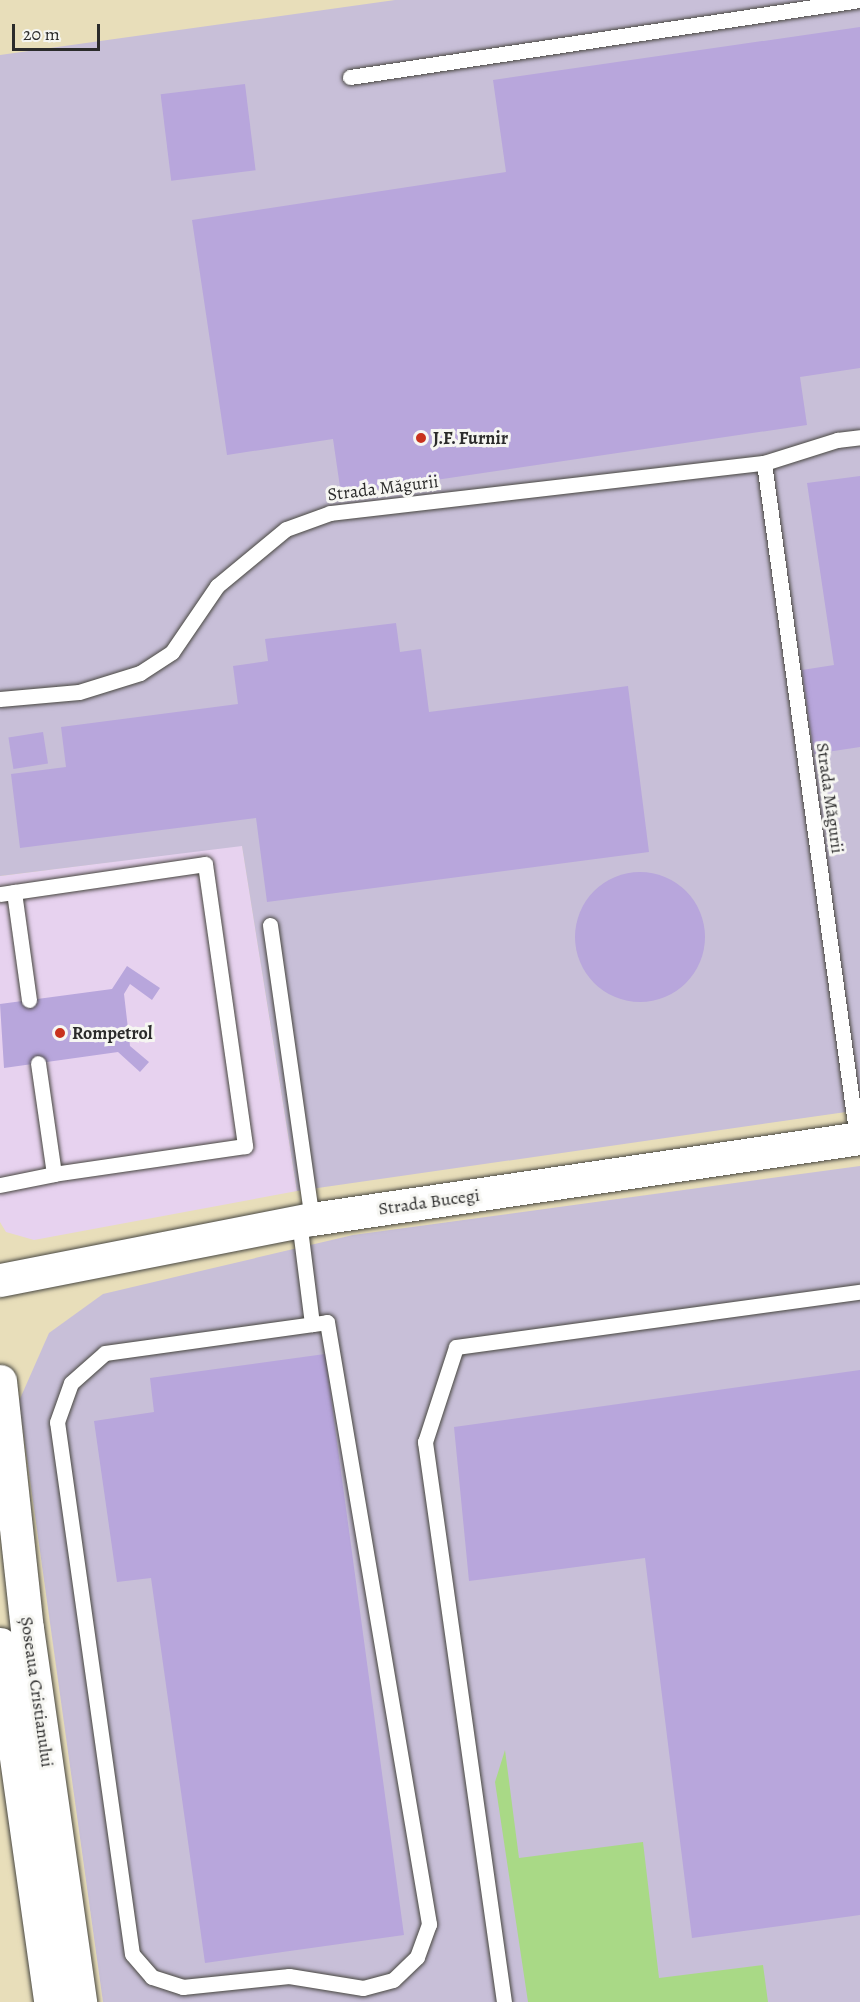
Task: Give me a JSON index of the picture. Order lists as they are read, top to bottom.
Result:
{
  "streets": {
    "main road": ["Strada Bucegi", "Șoseaua Cristianului"],
    "lane": ["Strada Măgurii"]
  },
  "crossings": [
    ["Strada Măgurii", "Strada Bucegi"]
  ],
  "places": ["J.F. Furnir", "Rompetrol"],
  "scale_bar": "20 m"
}
